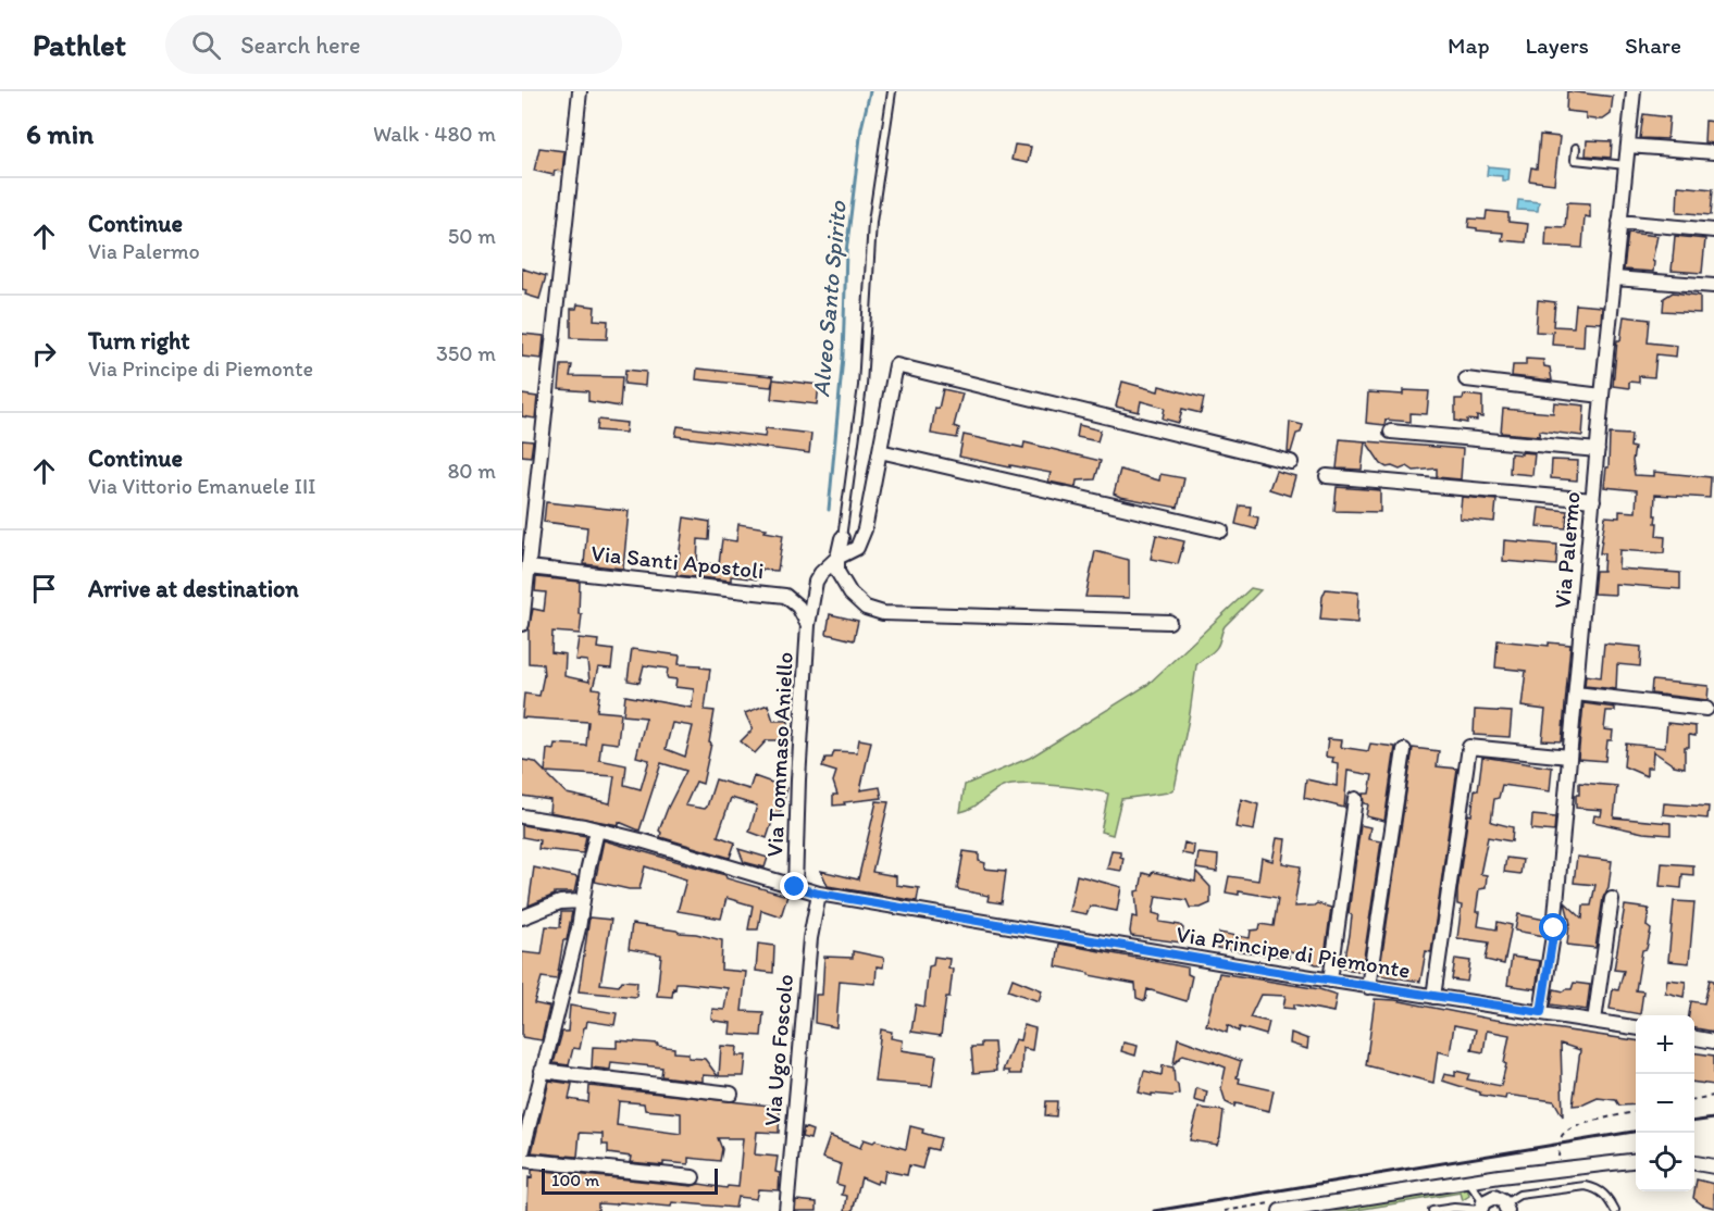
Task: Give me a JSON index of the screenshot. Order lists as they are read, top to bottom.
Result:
{
  "streets": {
    "street": [
      "Via Palermo",
      "Via Santi Apostoli",
      "Via Tommaso Aniello",
      "Via Principe di Piemonte",
      "Via Ugo Foscolo"
    ]
  },
  "crossings": [
    ["Via Palermo", "Via Principe di Piemonte"],
    ["Via Santi Apostoli", "Via Tommaso Aniello"],
    ["Via Tommaso Aniello", "Via Principe di Piemonte"],
    ["Via Principe di Piemonte", "Via Ugo Foscolo"]
  ],
  "water": ["Alveo Santo Spirito"],
  "scale_bar": "100 m",
  "page": {
    "header": "Pathlet",
    "search": "Search here",
    "nav": ["Map", "Layers", "Share"],
    "heading": ["6 min", "Walk · 480 m"],
    "list": [
      ["Continue", "Via Palermo", "50 m"],
      ["Turn right", "Via Principe di Piemonte", "350 m"],
      ["Continue", "Via Vittorio Emanuele III", "80 m"],
      "Arrive at destination"
    ],
    "map_buttons": ["+", "−"],
    "scale": "100 m"
  }
}
